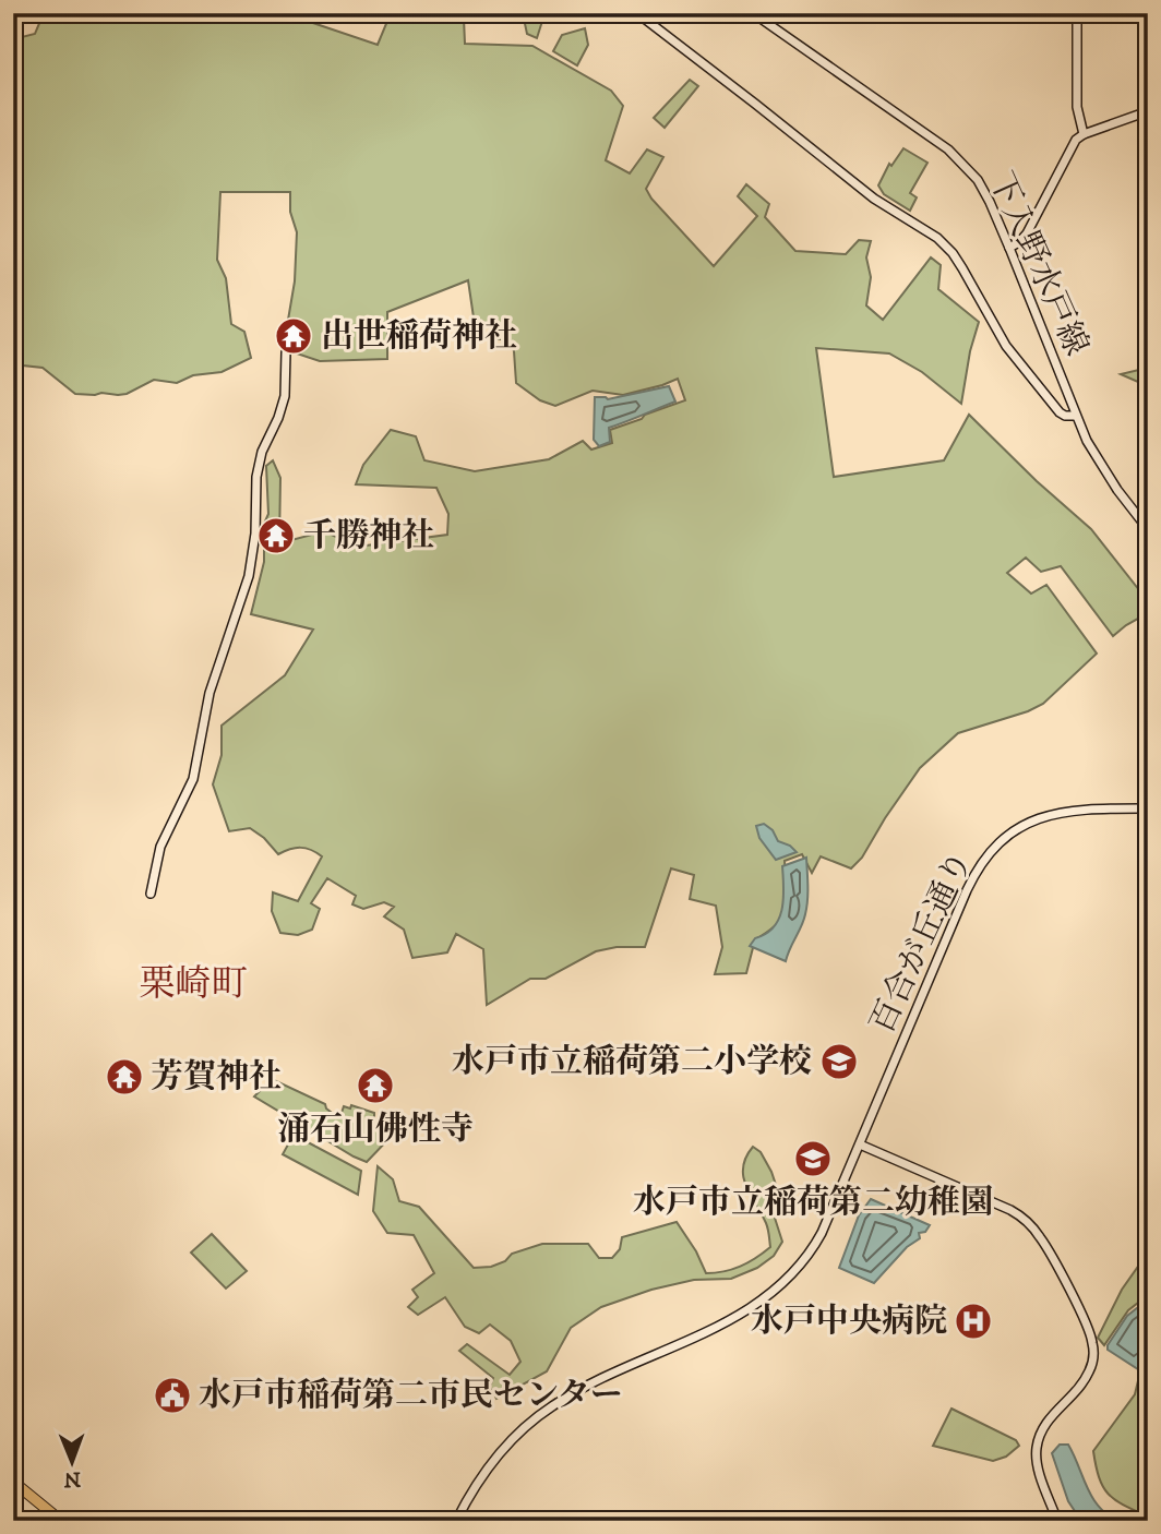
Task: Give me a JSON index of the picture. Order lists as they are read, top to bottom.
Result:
{
  "streets": {
    "street": ["下入野水戸線", "百合が丘通り"]
  },
  "districts": ["栗崎町"],
  "places": {
    "temple": [
      "出世稲荷神社",
      "千勝神社",
      "芳賀神社",
      "涌石山佛性寺"
    ],
    "school or university": ["水戸市立稲荷第二小学校", "水戸市立稲荷第二幼稚園"],
    "hospital": ["水戸中央病院"],
    "public building": ["水戸市稲荷第二市民センター"]
  },
  "north": "bottom"
}
